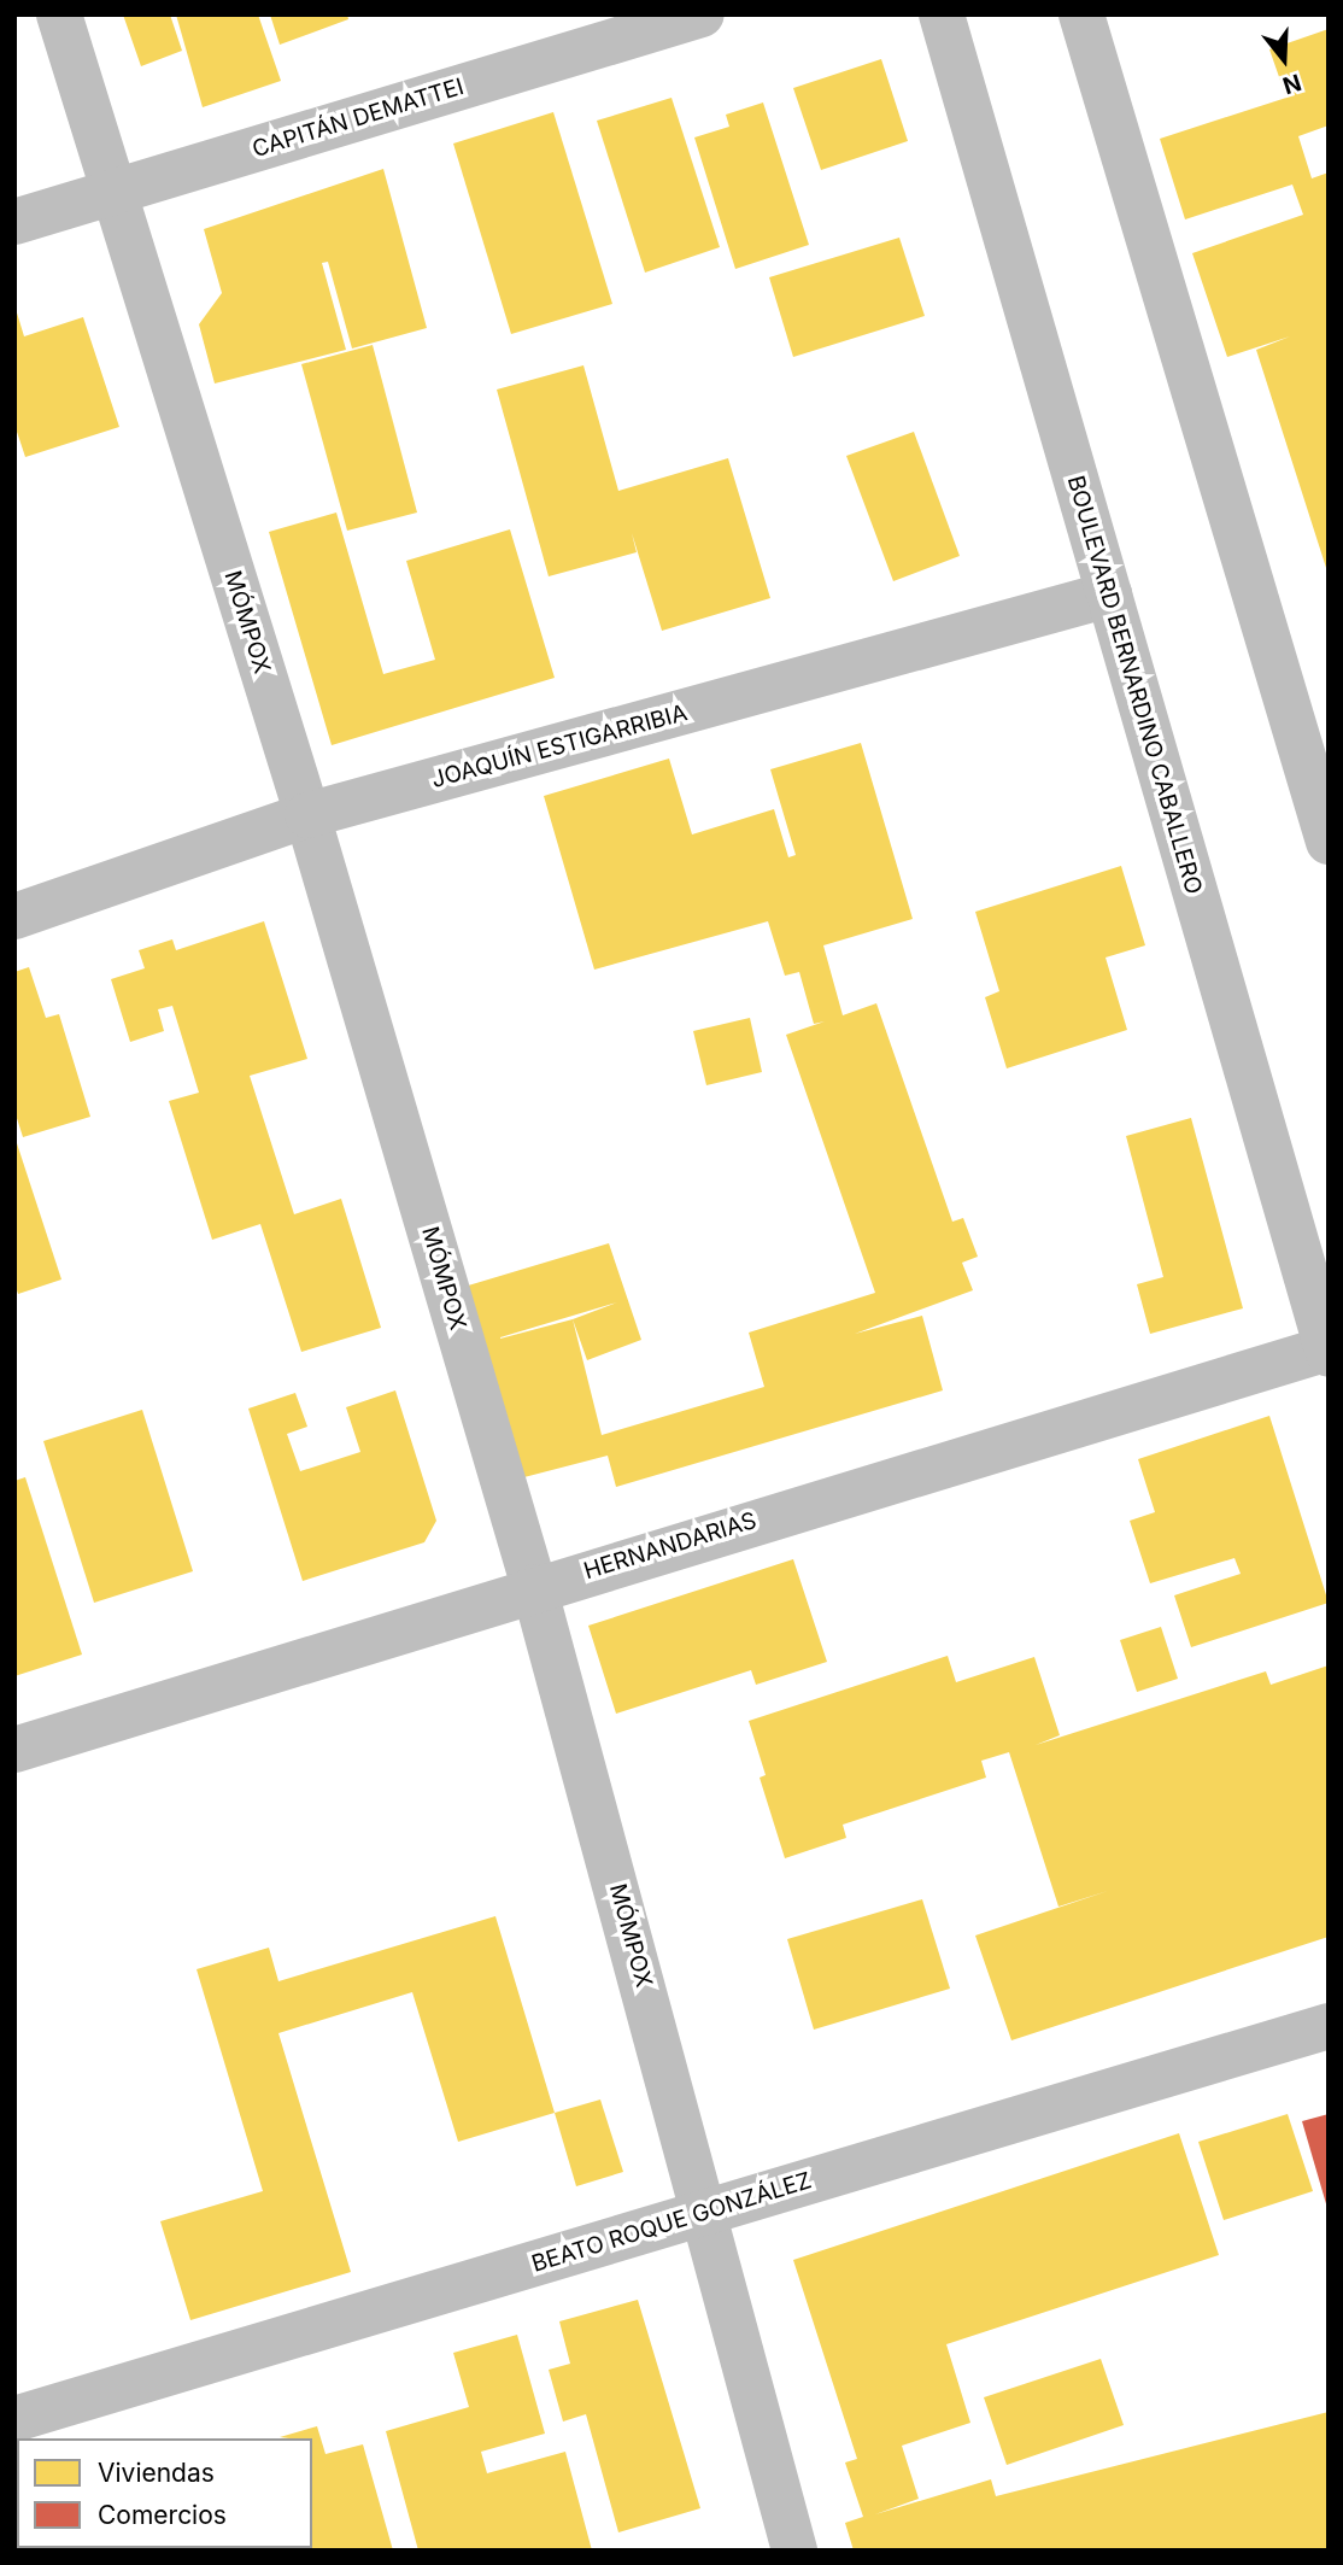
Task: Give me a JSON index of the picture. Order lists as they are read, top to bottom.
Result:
{
  "streets": {
    "street": [
      "CAPITÁN DEMATTEI",
      "MÓMPOX",
      "BOULEVARD BERNARDINO CABALLERO",
      "JOAQUÍN ESTIGARRIBIA",
      "HERNANDARIAS",
      "BEATO ROQUE GONZÁLEZ"
    ]
  },
  "crossings": [
    ["CAPITÁN DEMATTEI", "MÓMPOX"],
    ["MÓMPOX", "JOAQUÍN ESTIGARRIBIA"],
    ["MÓMPOX", "HERNANDARIAS"],
    ["MÓMPOX", "BEATO ROQUE GONZÁLEZ"],
    ["BOULEVARD BERNARDINO CABALLERO", "JOAQUÍN ESTIGARRIBIA"],
    ["BOULEVARD BERNARDINO CABALLERO", "HERNANDARIAS"]
  ],
  "legend": ["Viviendas", "Comercios"],
  "north": "bottom"
}
